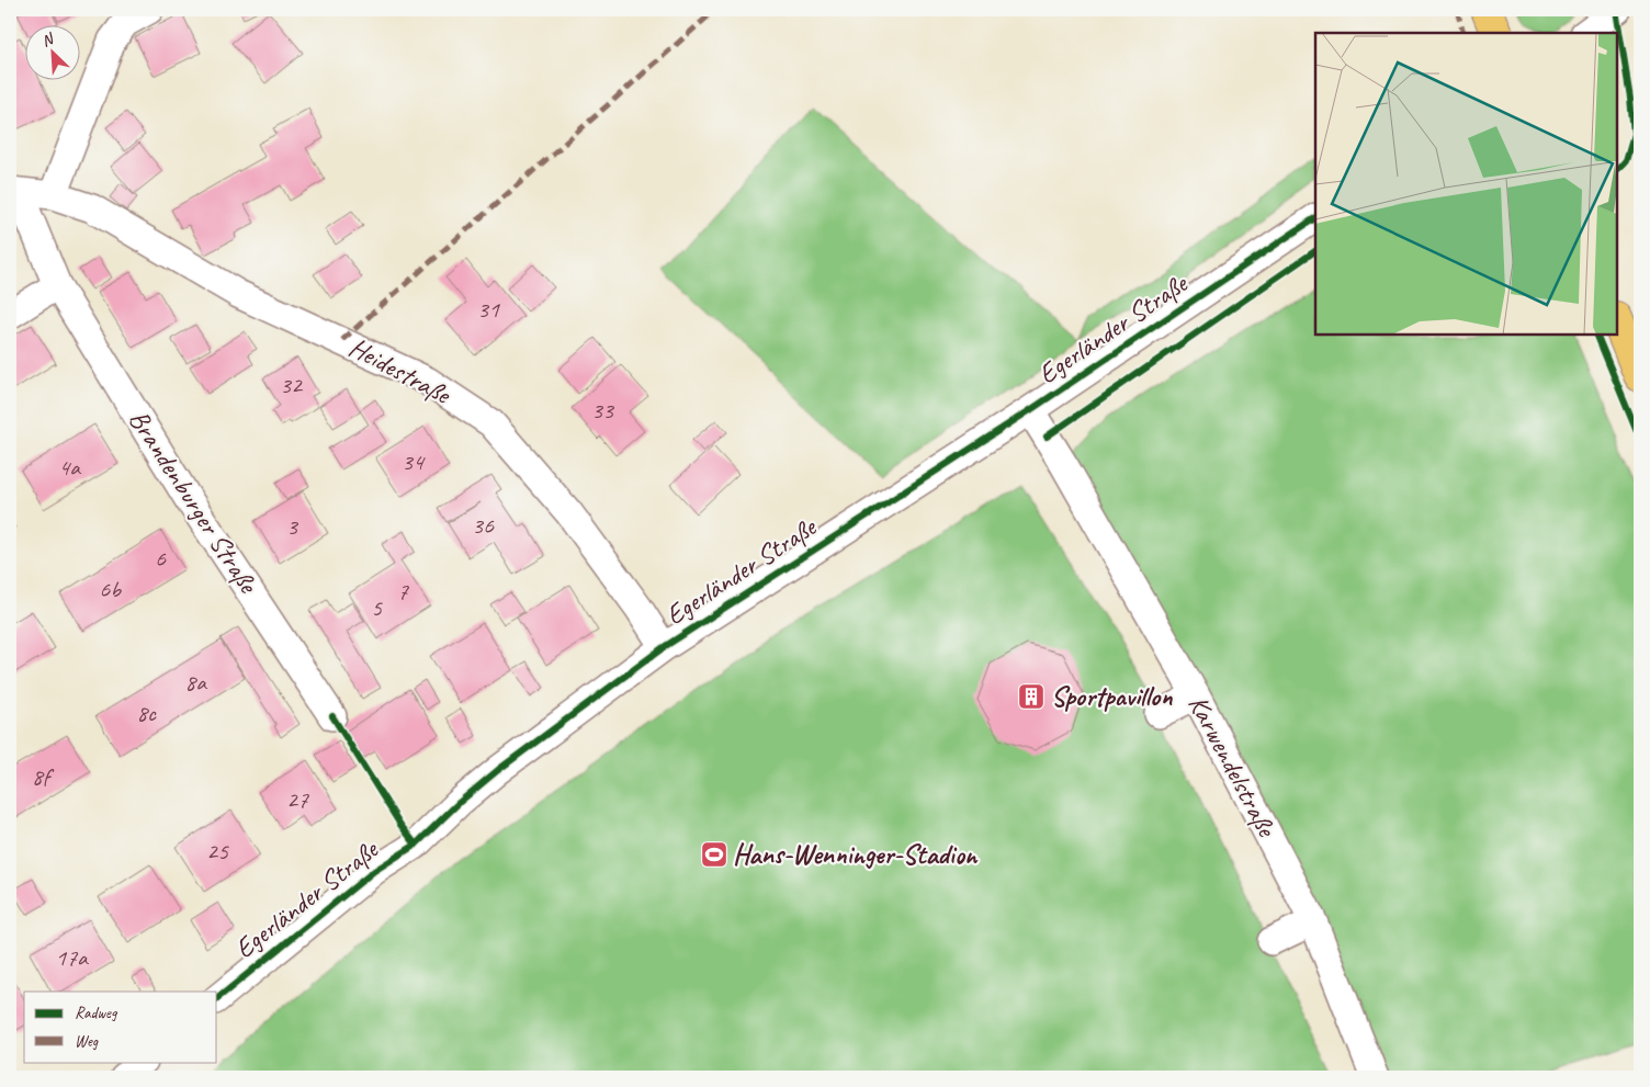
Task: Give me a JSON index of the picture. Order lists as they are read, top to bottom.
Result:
{
  "streets": {
    "street": [
      "Egerländer Straße",
      "Heidestraße",
      "Brandenburger Straße",
      "Karwendelstraße"
    ]
  },
  "crossings": [
    ["Egerländer Straße", "Heidestraße"],
    ["Egerländer Straße", "Karwendelstraße"],
    ["Heidestraße", "Brandenburger Straße"]
  ],
  "places": {
    "building": ["Sportpavillon"],
    "sports": ["Hans-Wenninger-Stadion"]
  },
  "house_numbers": [
    "31",
    "32",
    "33",
    "34",
    "4a",
    "36",
    "3",
    "6",
    "6b",
    "7",
    "5",
    "8a",
    "8c",
    "8f",
    "27",
    "25",
    "17a"
  ],
  "legend": ["Radweg", "Weg"],
  "north": "top left"
}
